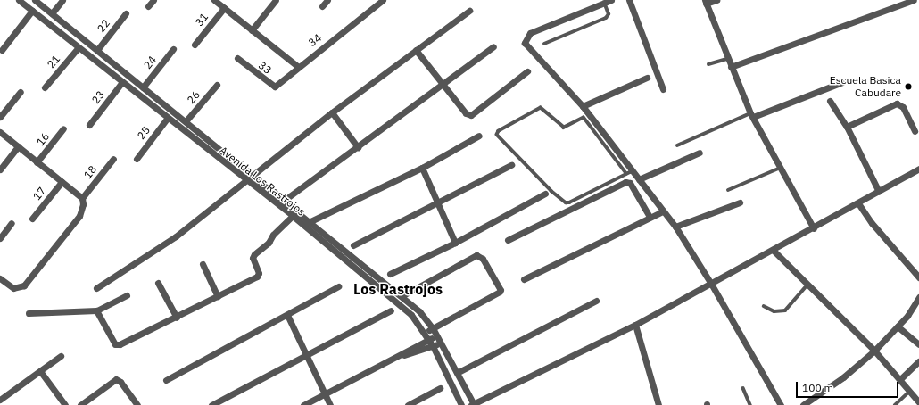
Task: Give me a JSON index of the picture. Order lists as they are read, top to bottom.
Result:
{
  "streets": {
    "street": [
      "31",
      "22",
      "34",
      "21",
      "24",
      "33",
      "23",
      "26",
      "25",
      "16",
      "18",
      "Avenida Los Rastrojos",
      "17"
    ]
  },
  "crossings": [
    ["22", "Avenida Los Rastrojos"],
    ["34", "33"],
    ["21", "Avenida Los Rastrojos"],
    ["24", "Avenida Los Rastrojos"],
    ["23", "Avenida Los Rastrojos"],
    ["26", "Avenida Los Rastrojos"],
    ["25", "Avenida Los Rastrojos"]
  ],
  "districts": ["Los Rastrojos"],
  "places": ["Escuela Basica Cabudare"],
  "scale_bar": "100 m"
}
